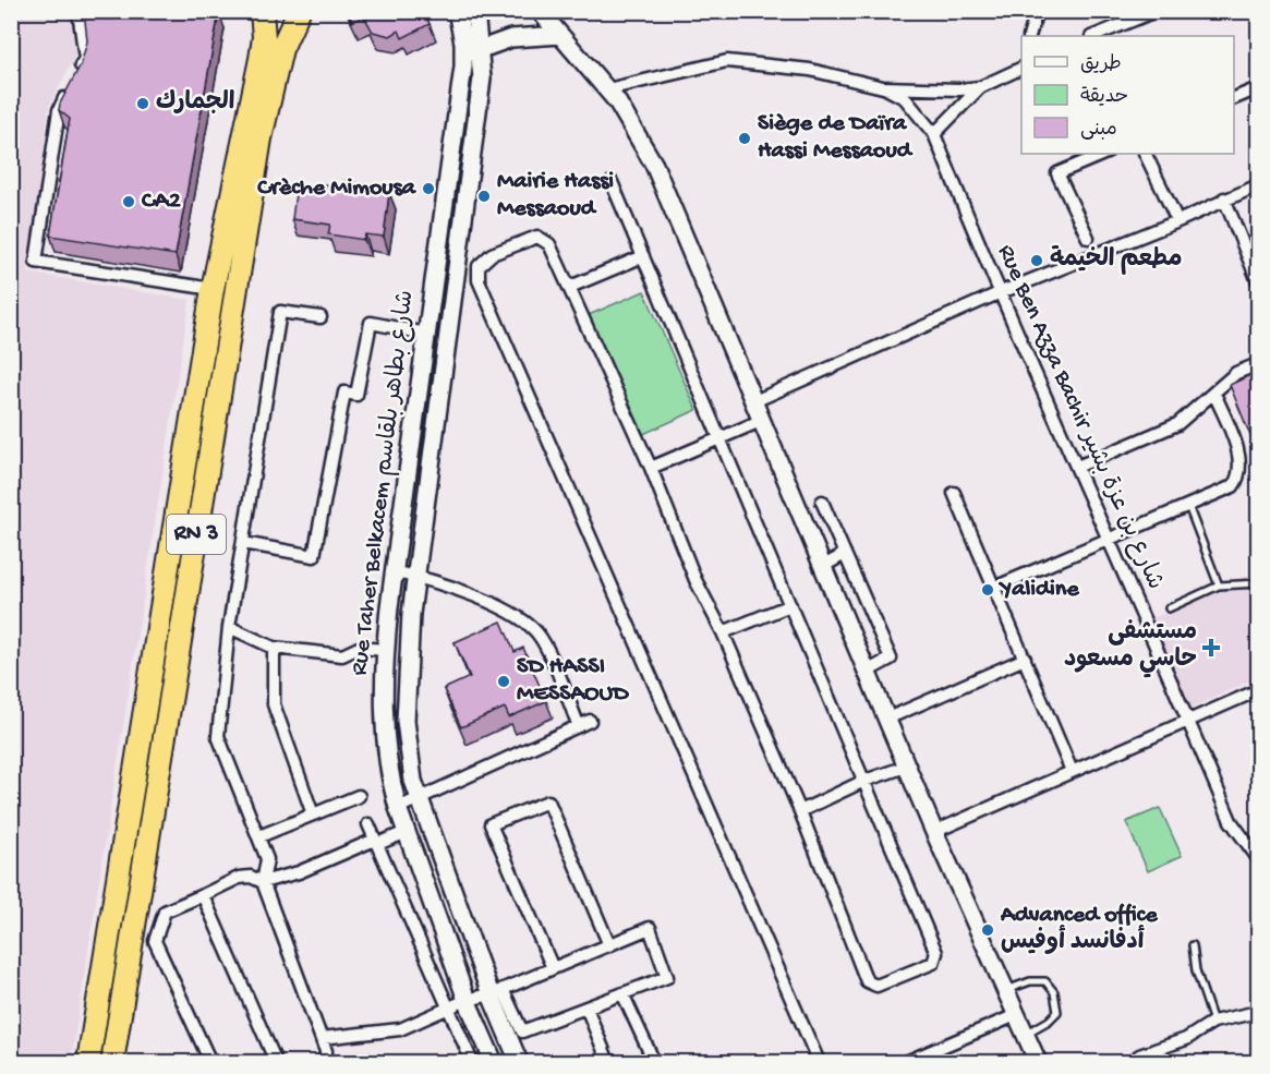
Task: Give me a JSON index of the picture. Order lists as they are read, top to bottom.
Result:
{
  "streets": {
    "highway": ["RN 3"],
    "main road": ["Rue Taher Belkacem شارع بطاهر بلقاسم"],
    "street": ["Rue Ben Azza Bachir شارع بن عزة بشير"]
  },
  "places": {
    "other": [
      "الجمارك",
      "Siège de Daïra Hassi Messaoud",
      "Crèche Mimousa",
      "Mairie Hassi Messaoud",
      "CA2",
      "مطعم الخيمة",
      "Yalidine",
      "SD HASSI MESSAOUD",
      "Advanced office أدفانسد أوفيس"
    ],
    "health": ["مستشفى حاسي مسعود"]
  },
  "legend": ["طريق", "حديقة", "مبنى"]
}
